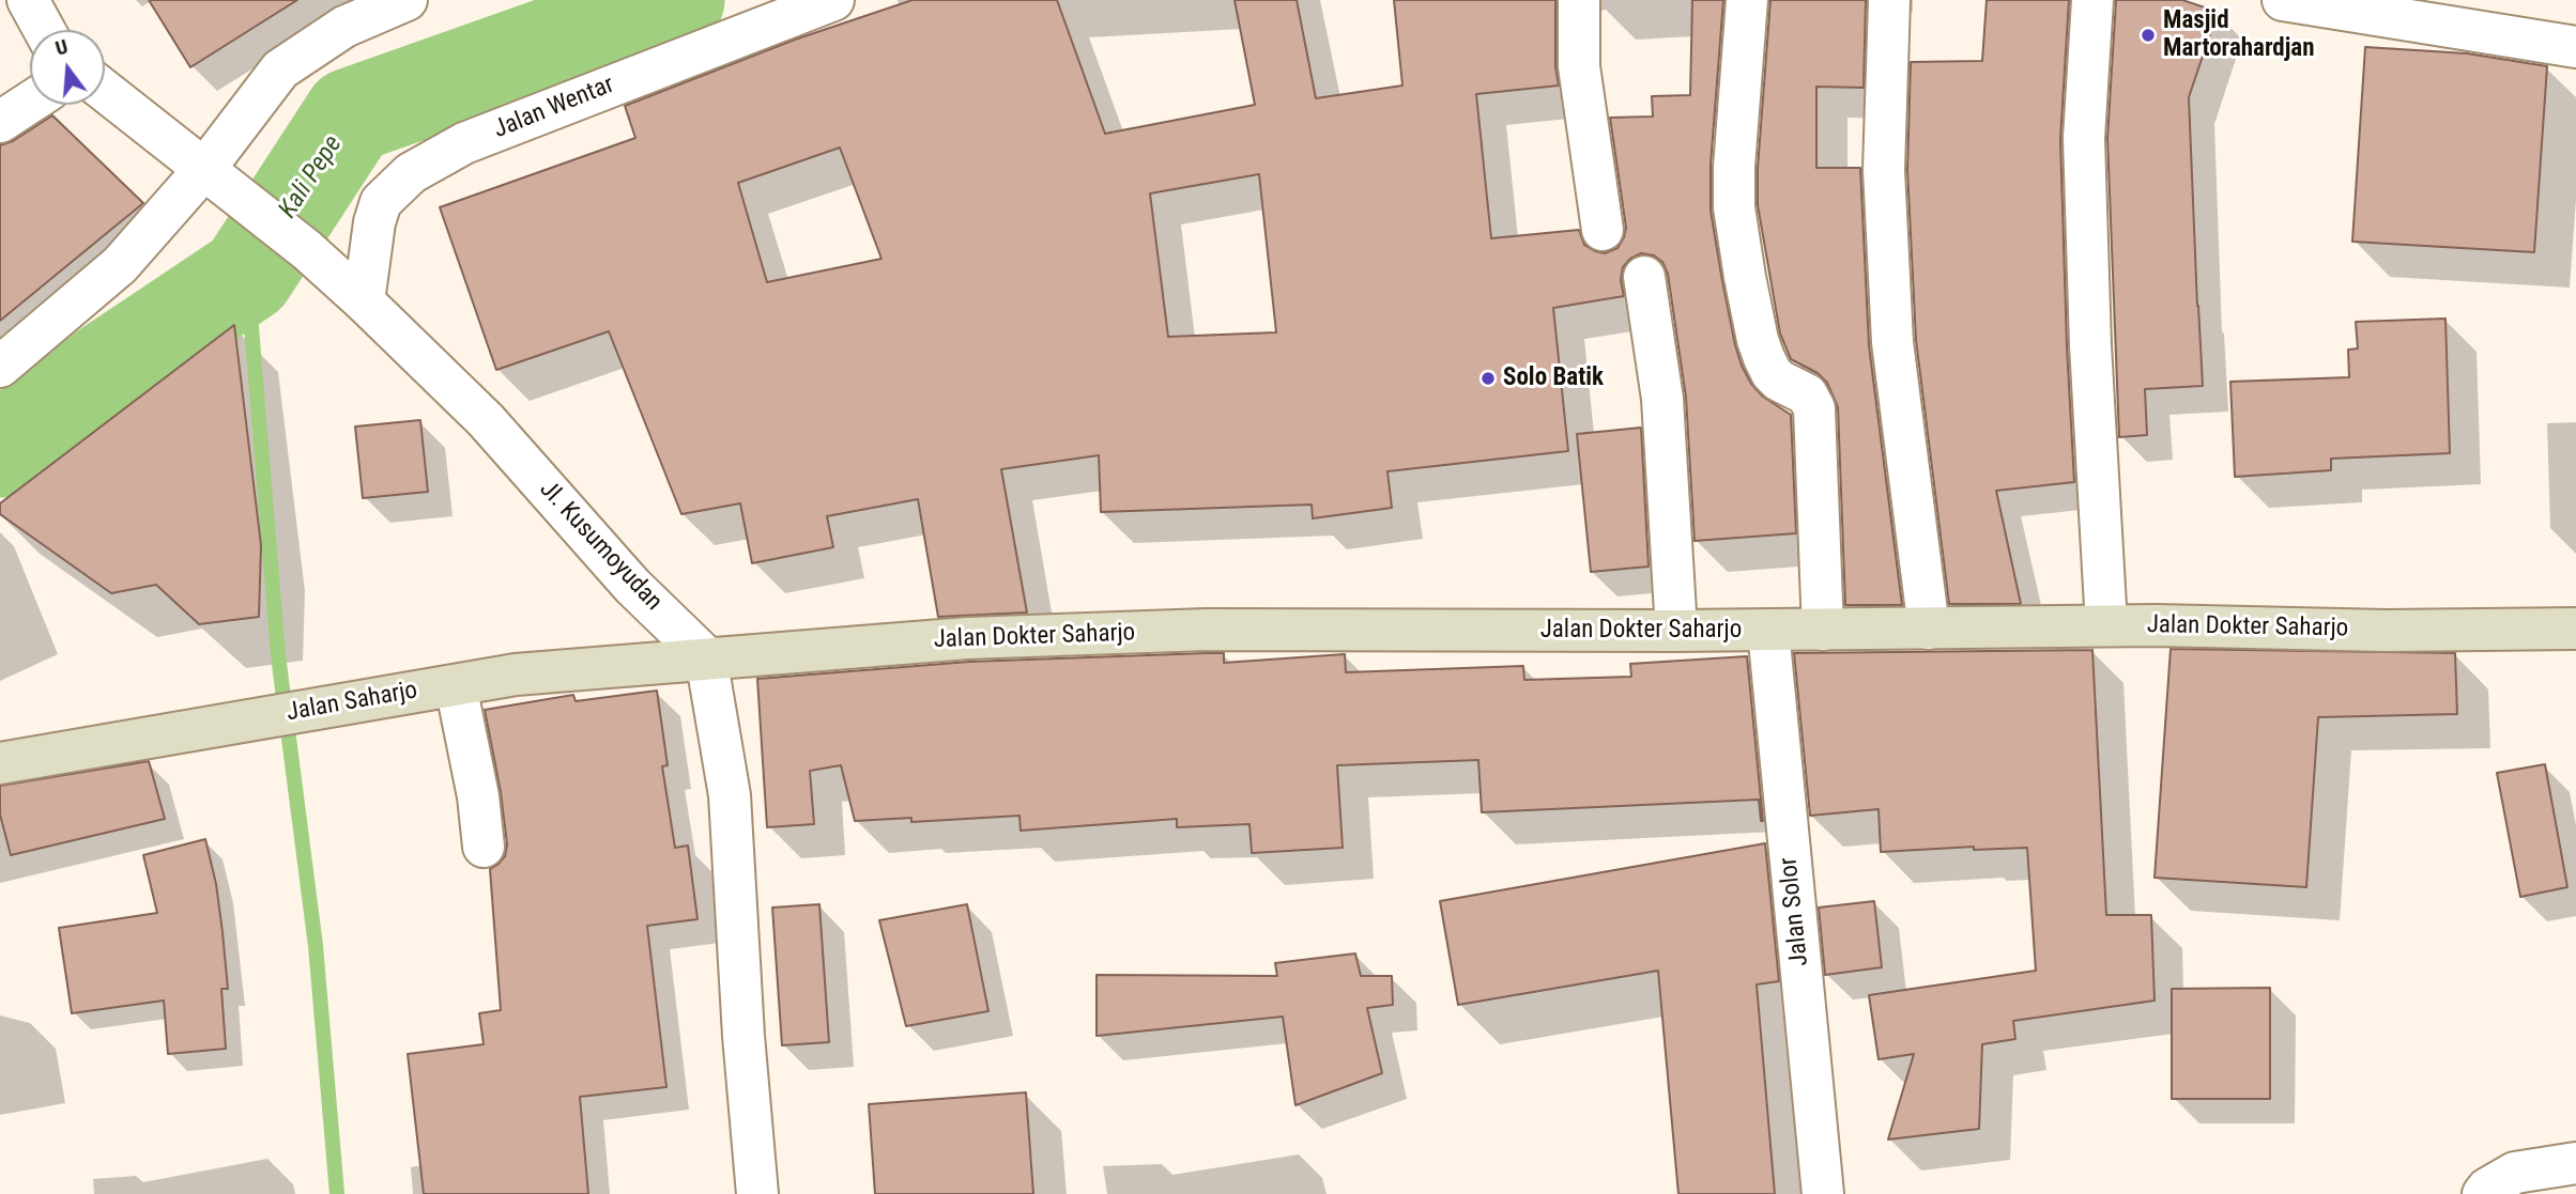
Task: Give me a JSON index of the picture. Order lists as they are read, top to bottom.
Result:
{
  "streets": {
    "main road": ["Jalan Dokter Saharjo", "Jalan Saharjo"],
    "street": ["Jalan Wentar", "Jl. Kusumoyudan", "Jalan Solor"]
  },
  "crossings": [
    ["Jalan Wentar", "Jl. Kusumoyudan"],
    ["Jl. Kusumoyudan", "Jalan Dokter Saharjo"],
    ["Jl. Kusumoyudan", "Jalan Saharjo"],
    ["Jalan Dokter Saharjo", "Jalan Saharjo"],
    ["Jalan Dokter Saharjo", "Jalan Solor"]
  ],
  "water": ["Kali Pepe"],
  "places": ["Masjid Martorahardjan", "Solo Batik"],
  "north": "top"
}
